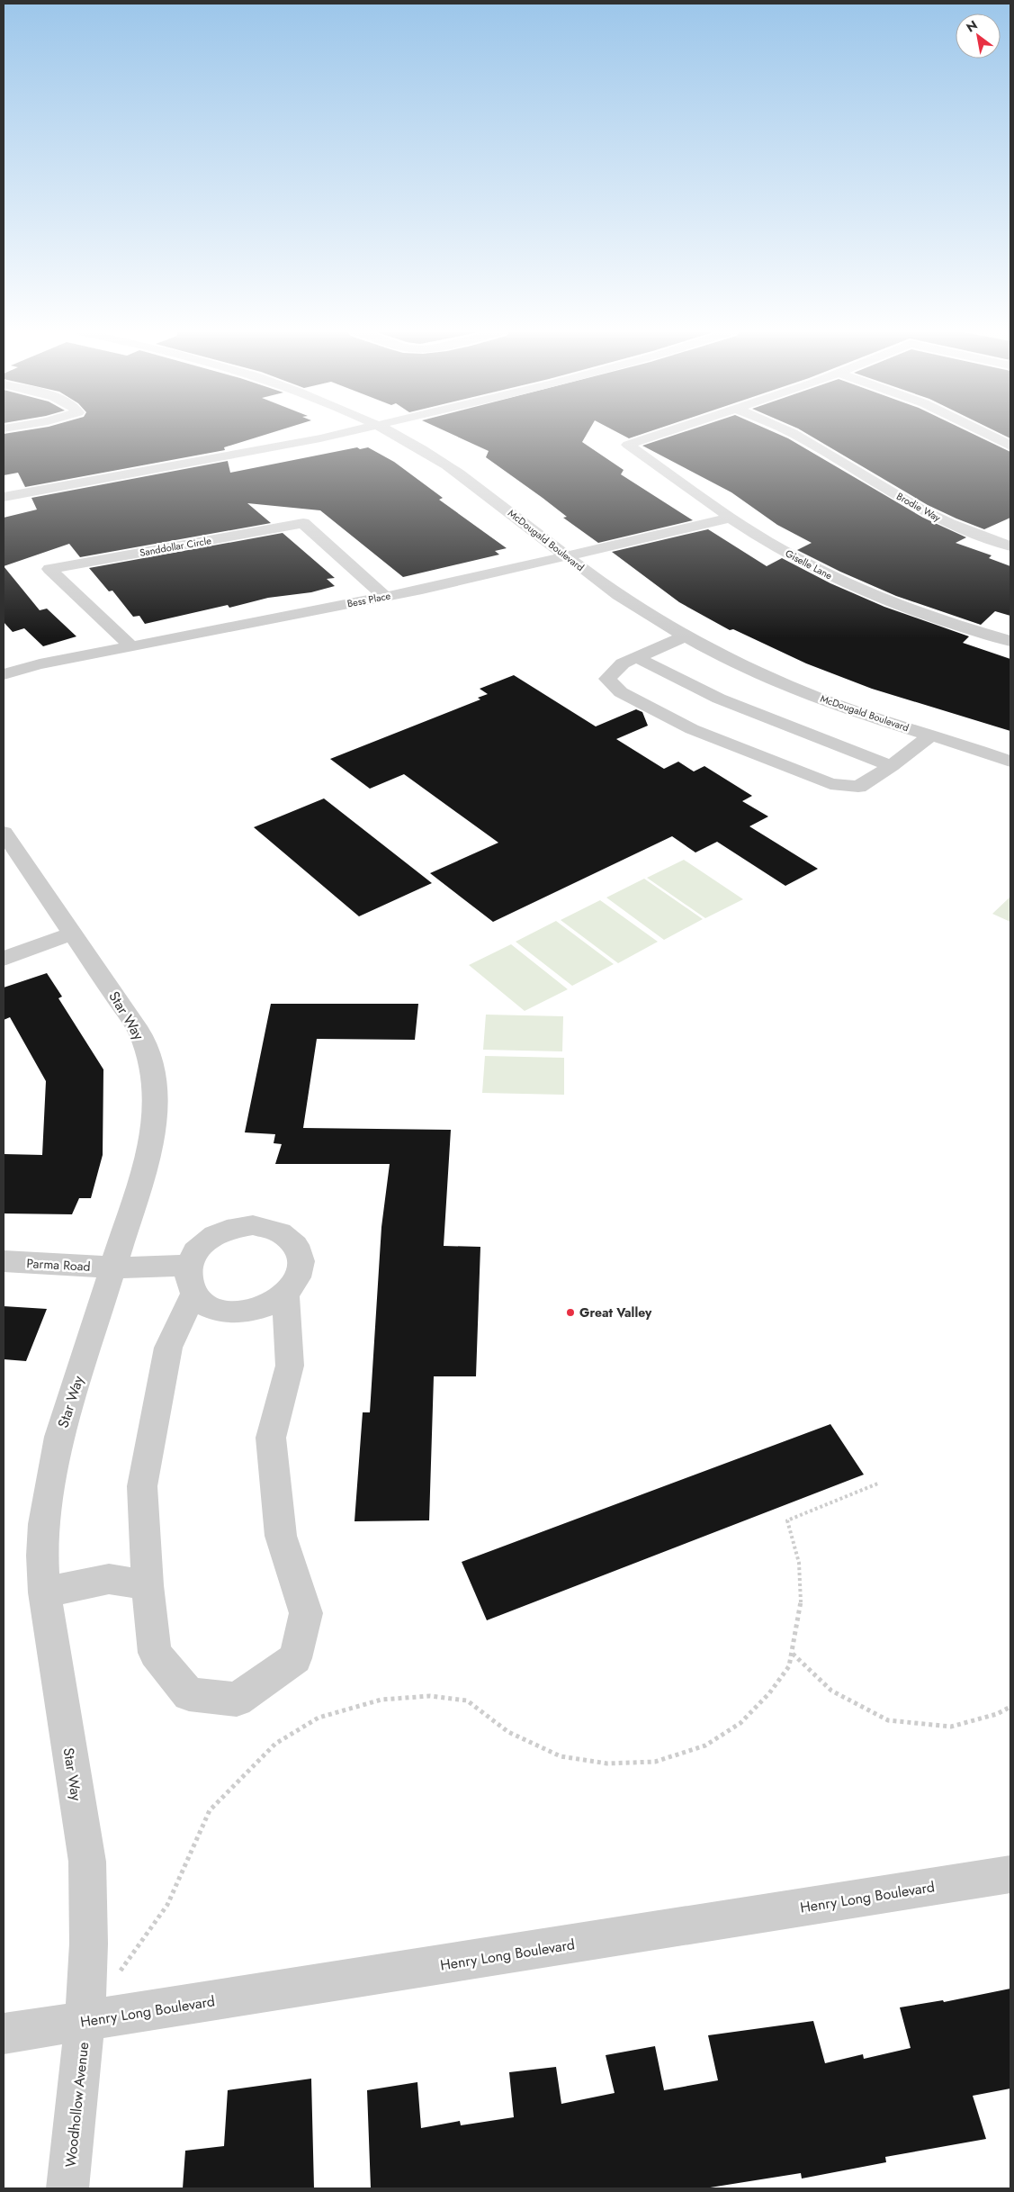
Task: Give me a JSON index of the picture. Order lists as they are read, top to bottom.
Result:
{
  "streets": {
    "street": [
      "Brodie Way",
      "McDougald Boulevard",
      "Sanddollar Circle",
      "Giselle Lane",
      "Bess Place",
      "Star Way",
      "Parma Road",
      "Henry Long Boulevard",
      "Woodhollow Avenue"
    ]
  },
  "crossings": [
    ["McDougald Boulevard", "Bess Place"],
    ["Sanddollar Circle", "Bess Place"],
    ["Giselle Lane", "Bess Place"],
    ["Star Way", "Parma Road"],
    ["Star Way", "Henry Long Boulevard"],
    ["Star Way", "Woodhollow Avenue"],
    ["Henry Long Boulevard", "Woodhollow Avenue"]
  ],
  "places": ["Great Valley"],
  "north": "top left"
}
